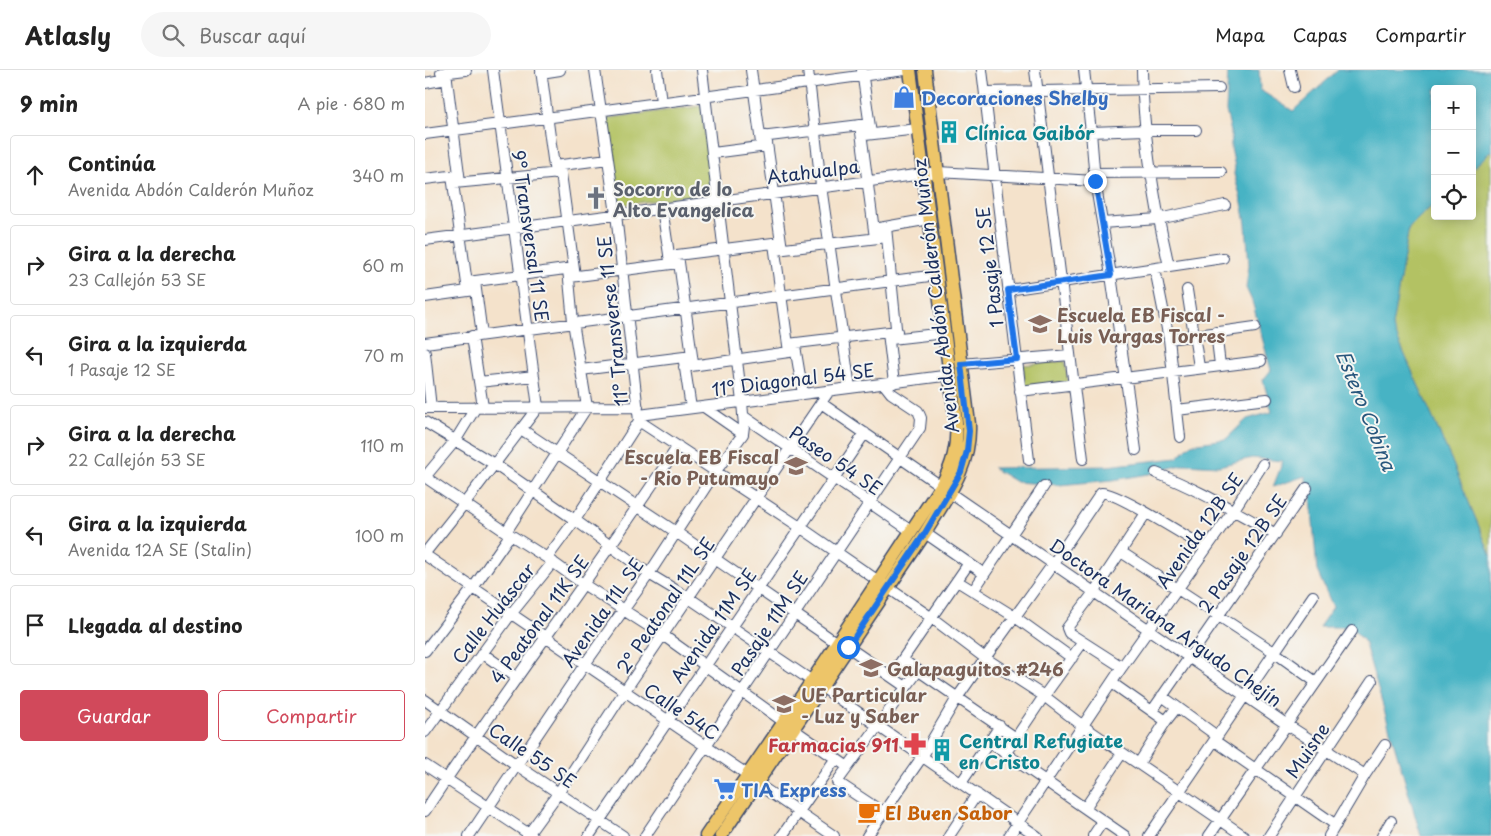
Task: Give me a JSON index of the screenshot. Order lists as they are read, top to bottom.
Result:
{
  "streets": {
    "main road": ["Avenida Abdón Calderón Muñoz"],
    "street": [
      "Atahualpa",
      "9° Transversal 11 SE",
      "1 Pasaje 12 SE",
      "11° Transverse 11 SE",
      "11° Diagonal 54 SE",
      "Paseo 54 SE",
      "Avenida 12B SE",
      "2 Pasaje 12B SE",
      "2° Peatonal 11L SE",
      "Avenida 11L SE",
      "Calle Huáscar",
      "4 Peatonal 11K SE",
      "Doctora Mariana Argudo Chejín",
      "Pasaje 11M SE",
      "Avenida 11M SE",
      "Calle 54C",
      "Muisne",
      "Calle 55 SE"
    ]
  },
  "crossings": [
    ["Atahualpa", "9° Transversal 11 SE"],
    ["Atahualpa", "1 Pasaje 12 SE"],
    ["Atahualpa", "Avenida Abdón Calderón Muñoz"],
    ["Atahualpa", "11° Transverse 11 SE"],
    ["9° Transversal 11 SE", "11° Diagonal 54 SE"],
    ["Avenida Abdón Calderón Muñoz", "11° Diagonal 54 SE"],
    ["Avenida Abdón Calderón Muñoz", "Paseo 54 SE"],
    ["Avenida Abdón Calderón Muñoz", "Doctora Mariana Argudo Chejín"],
    ["Avenida Abdón Calderón Muñoz", "Calle 54C"],
    ["11° Transverse 11 SE", "11° Diagonal 54 SE"],
    ["11° Transverse 11 SE", "Calle Huáscar"],
    ["11° Diagonal 54 SE", "2° Peatonal 11L SE"],
    ["11° Diagonal 54 SE", "Calle Huáscar"],
    ["11° Diagonal 54 SE", "Pasaje 11M SE"],
    ["Paseo 54 SE", "2° Peatonal 11L SE"],
    ["Paseo 54 SE", "Pasaje 11M SE"],
    ["Paseo 54 SE", "Avenida 11M SE"],
    ["Avenida 12B SE", "Doctora Mariana Argudo Chejín"],
    ["2 Pasaje 12B SE", "Doctora Mariana Argudo Chejín"],
    ["2° Peatonal 11L SE", "Doctora Mariana Argudo Chejín"],
    ["2° Peatonal 11L SE", "Calle 54C"],
    ["2° Peatonal 11L SE", "Calle 55 SE"],
    ["Avenida 11L SE", "Calle 54C"],
    ["Avenida 11L SE", "Calle 55 SE"],
    ["Calle Huáscar", "Calle 54C"],
    ["Calle Huáscar", "Calle 55 SE"],
    ["4 Peatonal 11K SE", "Calle 54C"],
    ["4 Peatonal 11K SE", "Calle 55 SE"],
    ["Doctora Mariana Argudo Chejín", "Pasaje 11M SE"],
    ["Doctora Mariana Argudo Chejín", "Avenida 11M SE"],
    ["Doctora Mariana Argudo Chejín", "Muisne"],
    ["Pasaje 11M SE", "Calle 54C"],
    ["Avenida 11M SE", "Calle 54C"],
    ["Avenida 11M SE", "Calle 55 SE"]
  ],
  "water": ["Estero Cobina"],
  "places": {
    "shop": ["Decoraciones Shelby"],
    "building": ["Clínica Gaibór", "Central Refugiate en Cristo"],
    "church": ["Socorro de lo Alto Evangelica"],
    "school or university": [
      "Escuela EB Fiscal - Luis Vargas Torres",
      "Escuela EB Fiscal - Rio Putumayo",
      "Galapaguitos #246",
      "UE Particular - Luz y Saber"
    ],
    "pharmacy": ["Farmacias 911"],
    "supermarket": ["TIA Express"],
    "cafe": ["El Buen Sabor"]
  },
  "page": {
    "header": "Atlasly",
    "search": "Buscar aquí",
    "nav": ["Mapa", "Capas", "Compartir"],
    "heading": ["9 min", "A pie · 680 m"],
    "map_buttons": ["+", "−"],
    "list": [
      ["Continúa", "Avenida Abdón Calderón Muñoz", "340 m"],
      ["Gira a la derecha", "23 Callejón 53 SE", "60 m"],
      ["Gira a la izquierda", "1 Pasaje 12 SE", "70 m"],
      ["Gira a la derecha", "22 Callejón 53 SE", "110 m"],
      ["Gira a la izquierda", "Avenida 12A SE (Stalin)", "100 m"],
      "Llegada al destino"
    ],
    "buttons": ["Guardar", "Compartir"]
  }
}
